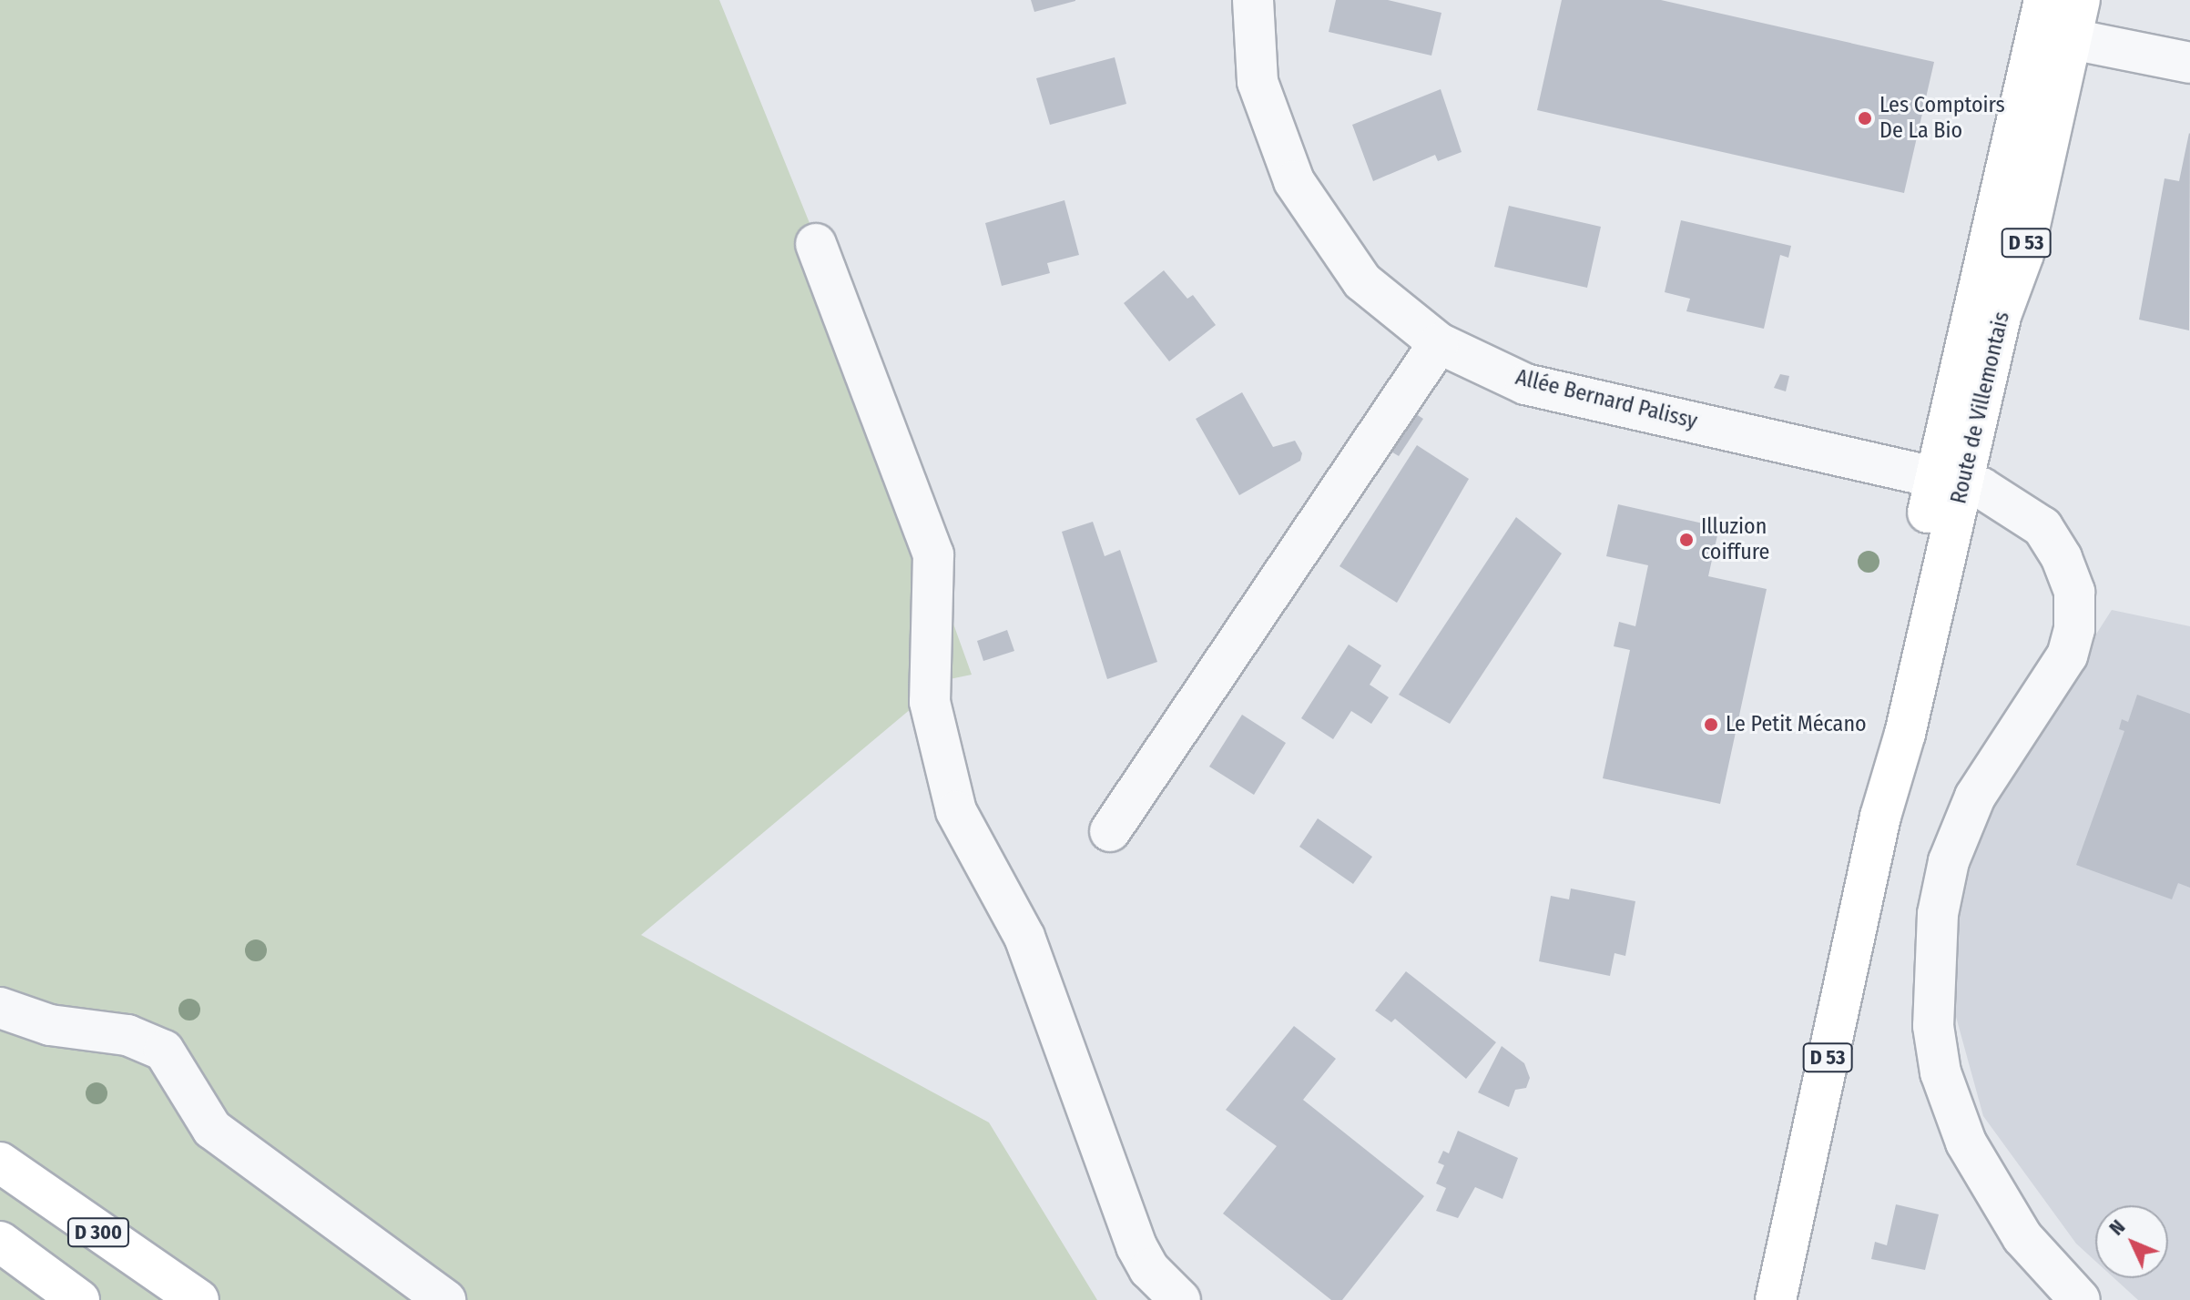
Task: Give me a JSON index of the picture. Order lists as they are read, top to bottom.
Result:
{
  "streets": {
    "main road": ["D 53", "Route de Villemontais", "D 300"],
    "street": ["Allée Bernard Palissy"]
  },
  "crossings": [
    ["Allée Bernard Palissy", "Route de Villemontais"]
  ],
  "places": ["Les Comptoirs De La Bio", "Illuzion coiffure", "Le Petit Mécano"],
  "north": "top left"
}
